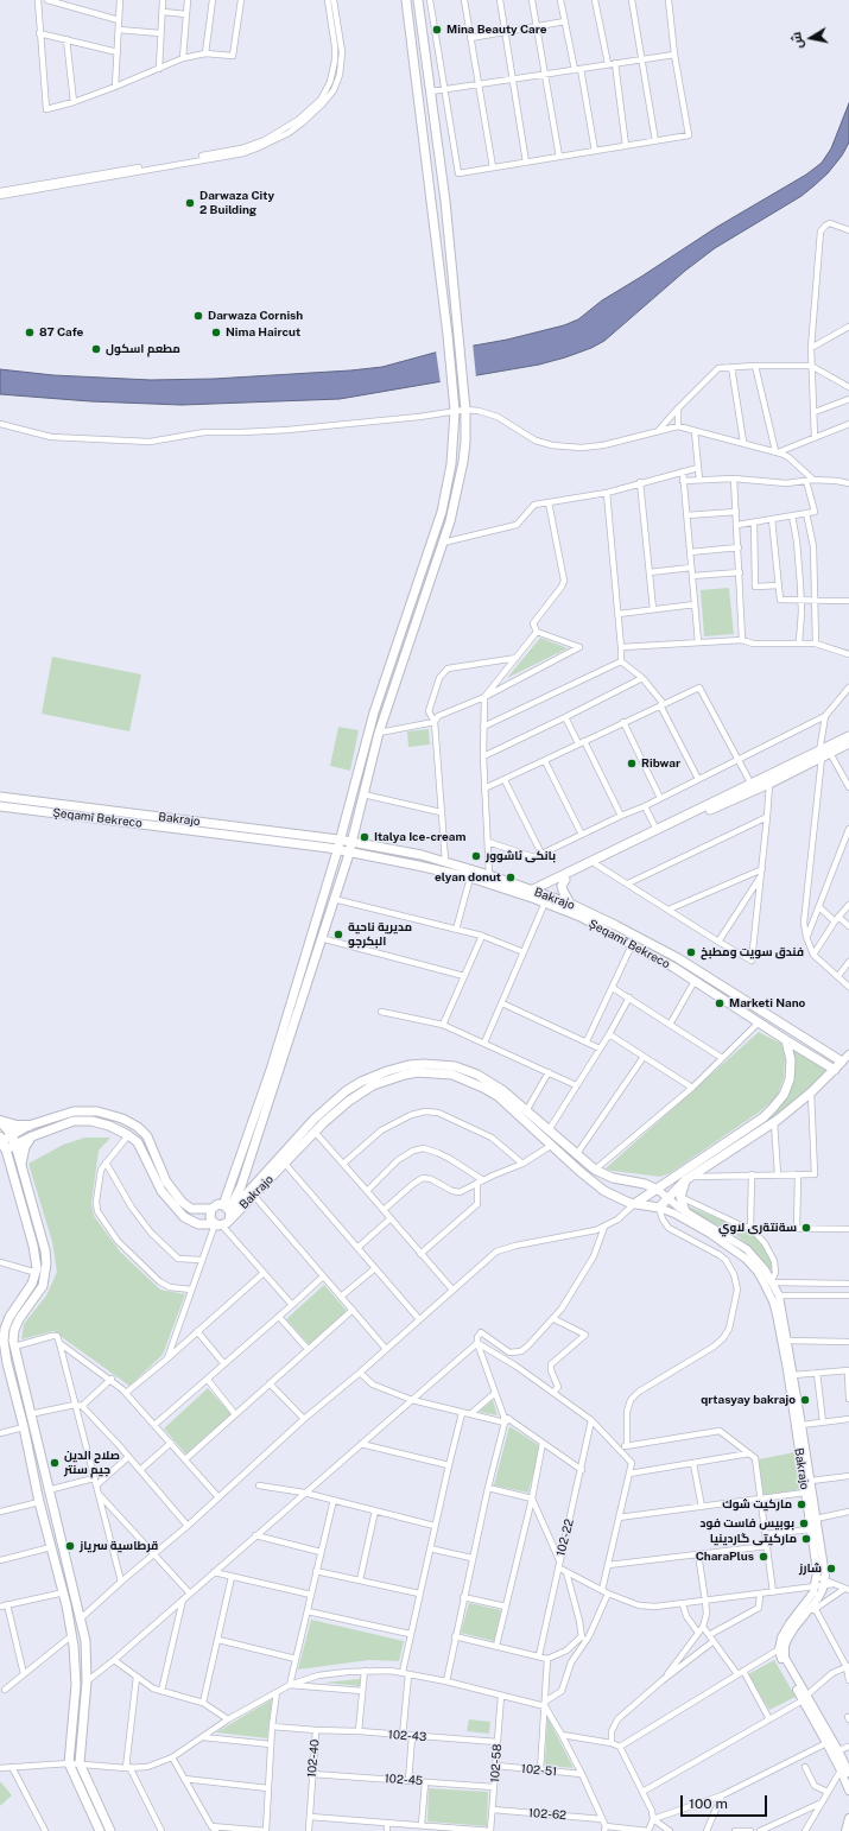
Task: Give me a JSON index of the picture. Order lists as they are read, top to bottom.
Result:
{
  "streets": {
    "main road": ["Şeqamî Bekreco", "Bakrajo"],
    "street": [
      "102-22",
      "102-43",
      "102-40",
      "102-58",
      "102-51",
      "102-45",
      "102-62"
    ]
  },
  "crossings": [
    ["Şeqamî Bekreco", "Bakrajo"],
    ["102-43", "102-40"],
    ["102-43", "102-58"],
    ["102-40", "102-45"],
    ["102-58", "102-51"],
    ["102-58", "102-45"],
    ["102-58", "102-62"]
  ],
  "places": [
    "Mina Beauty Care",
    "Darwaza City 2 Building",
    "Darwaza Cornish",
    "87 Cafe",
    "Nima Haircut",
    "مطعم اسكول",
    "Ribwar",
    "Italya Ice-cream",
    "بانکی ئاشوور",
    "elyan donut",
    "مدیریة ناحية البكرجو",
    "فندق سويت ومطبخ",
    "Marketi Nano",
    "سةنتةرى لاوي",
    "qrtasyay bakrajo",
    "صلاح الدين جيم سنتر",
    "ماركيت شوك",
    "بوبيس فاست فود",
    "مارکیتی گاردینیا",
    "قرطاسية سرياز",
    "CharaPlus",
    "شارز"
  ],
  "scale_bar": "100 m",
  "north": "left"
}
